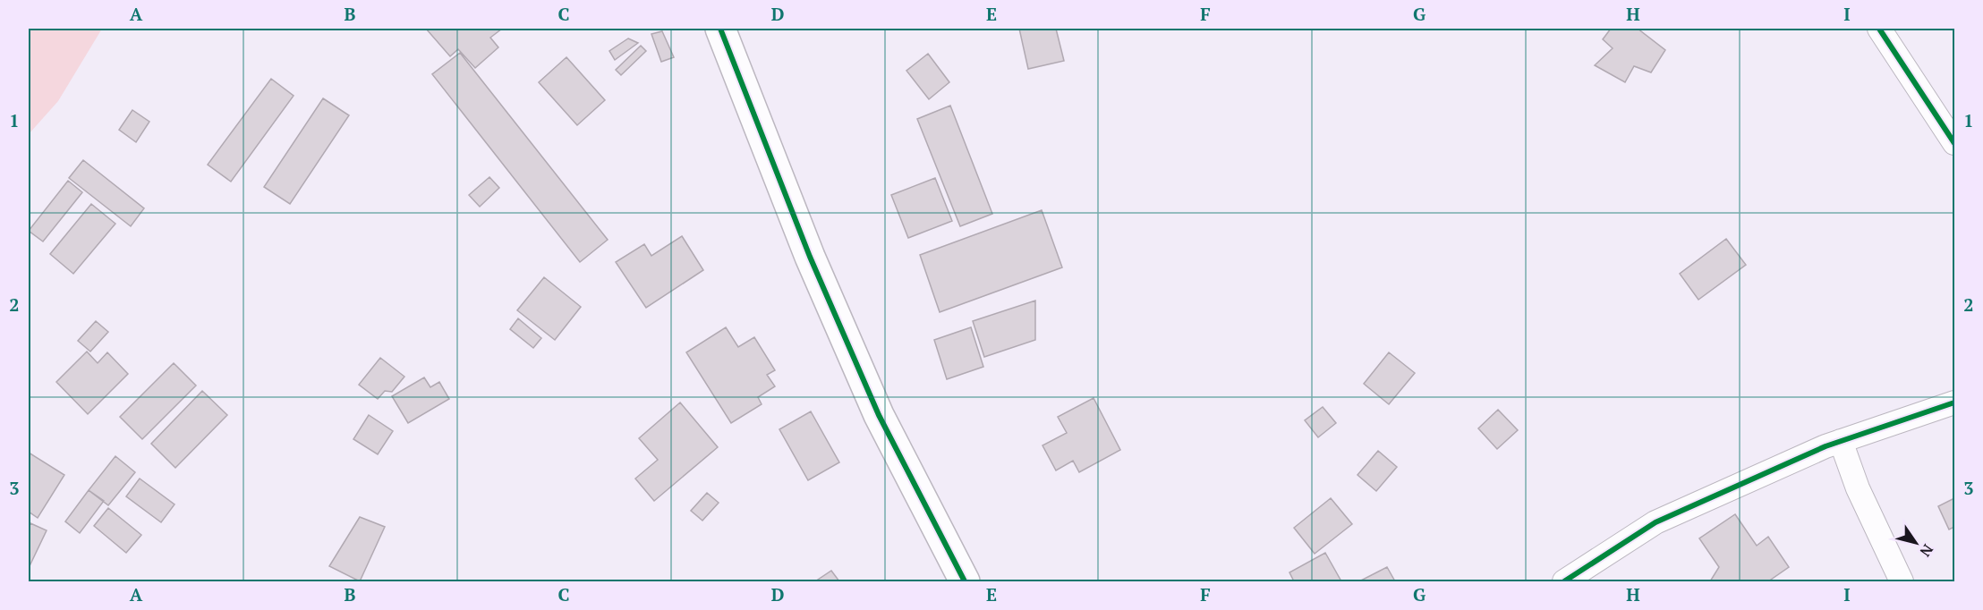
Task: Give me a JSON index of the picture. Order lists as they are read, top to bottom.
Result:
{
  "north": "bottom right",
  "grid": {
    "columns": [
      "A",
      "B",
      "C",
      "D",
      "E",
      "F",
      "G",
      "H",
      "I"
    ],
    "rows": ["1", "2", "3"]
  }
}
